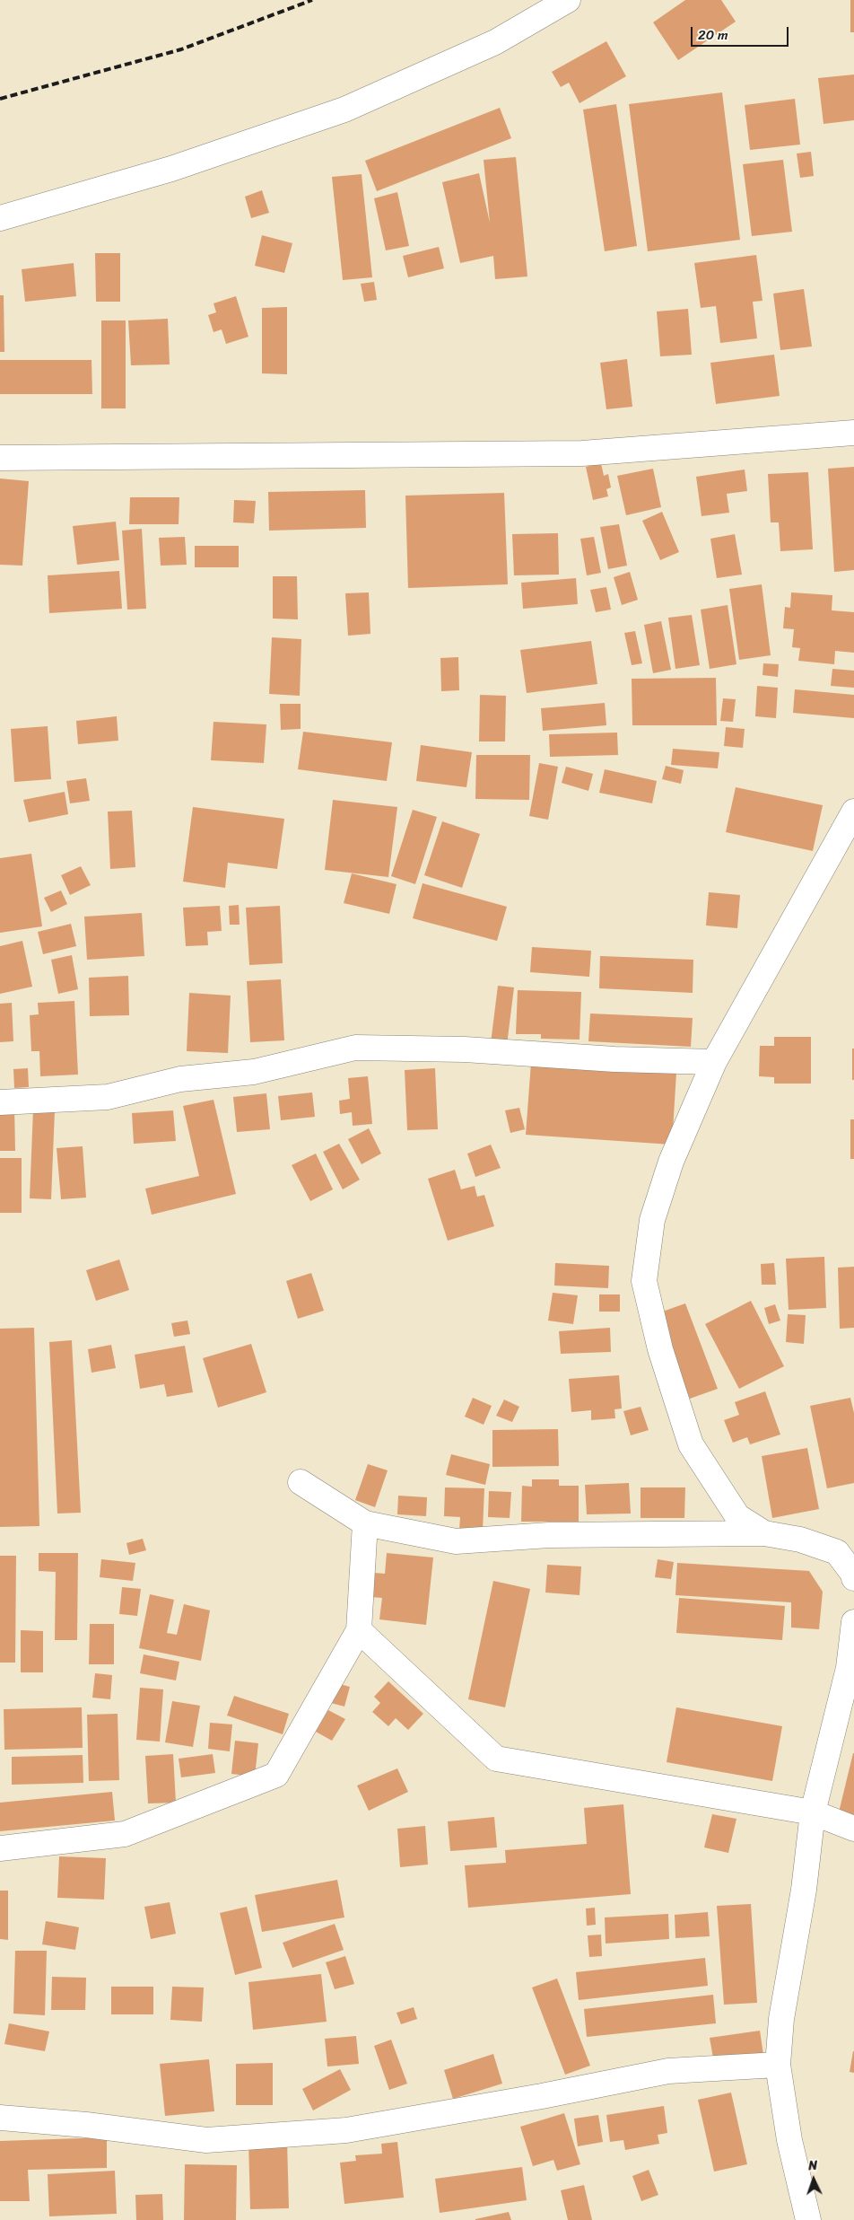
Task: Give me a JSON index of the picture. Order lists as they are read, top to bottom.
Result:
{
  "scale_bar": "20 m",
  "north": "top"
}
